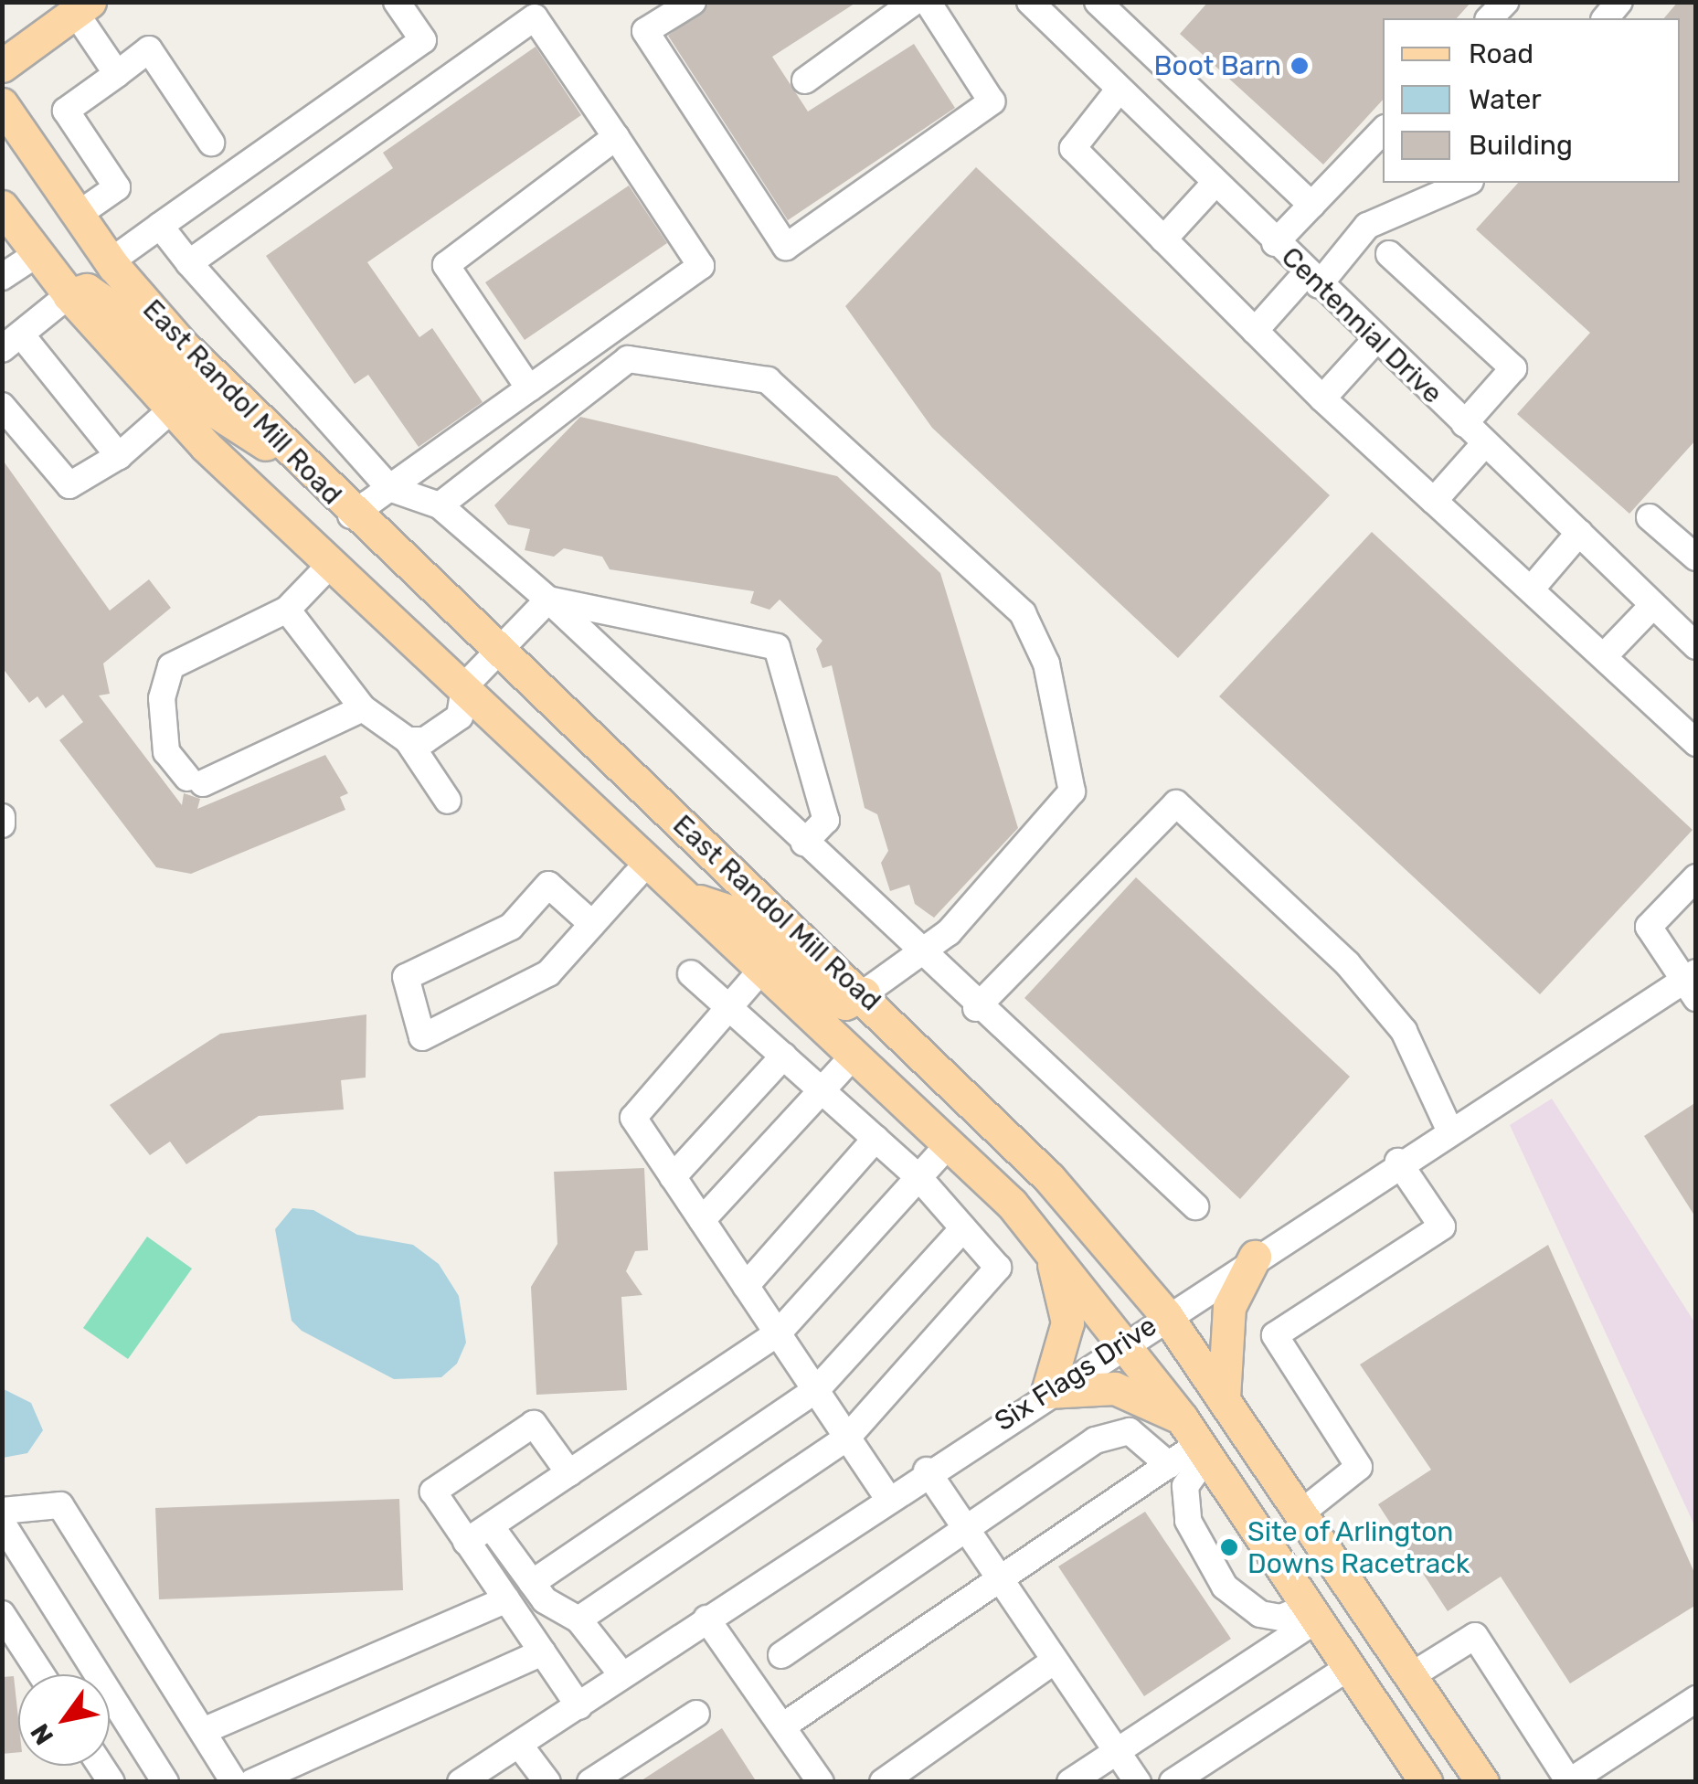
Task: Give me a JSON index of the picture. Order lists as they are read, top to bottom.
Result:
{
  "streets": {
    "main road": ["East Randol Mill Road"],
    "street": ["Centennial Drive", "Six Flags Drive"]
  },
  "crossings": [
    ["East Randol Mill Road", "Six Flags Drive"]
  ],
  "places": ["Boot Barn", "Site of Arlington Downs Racetrack"],
  "legend": ["Road", "Water", "Building"],
  "north": "bottom left"
}
